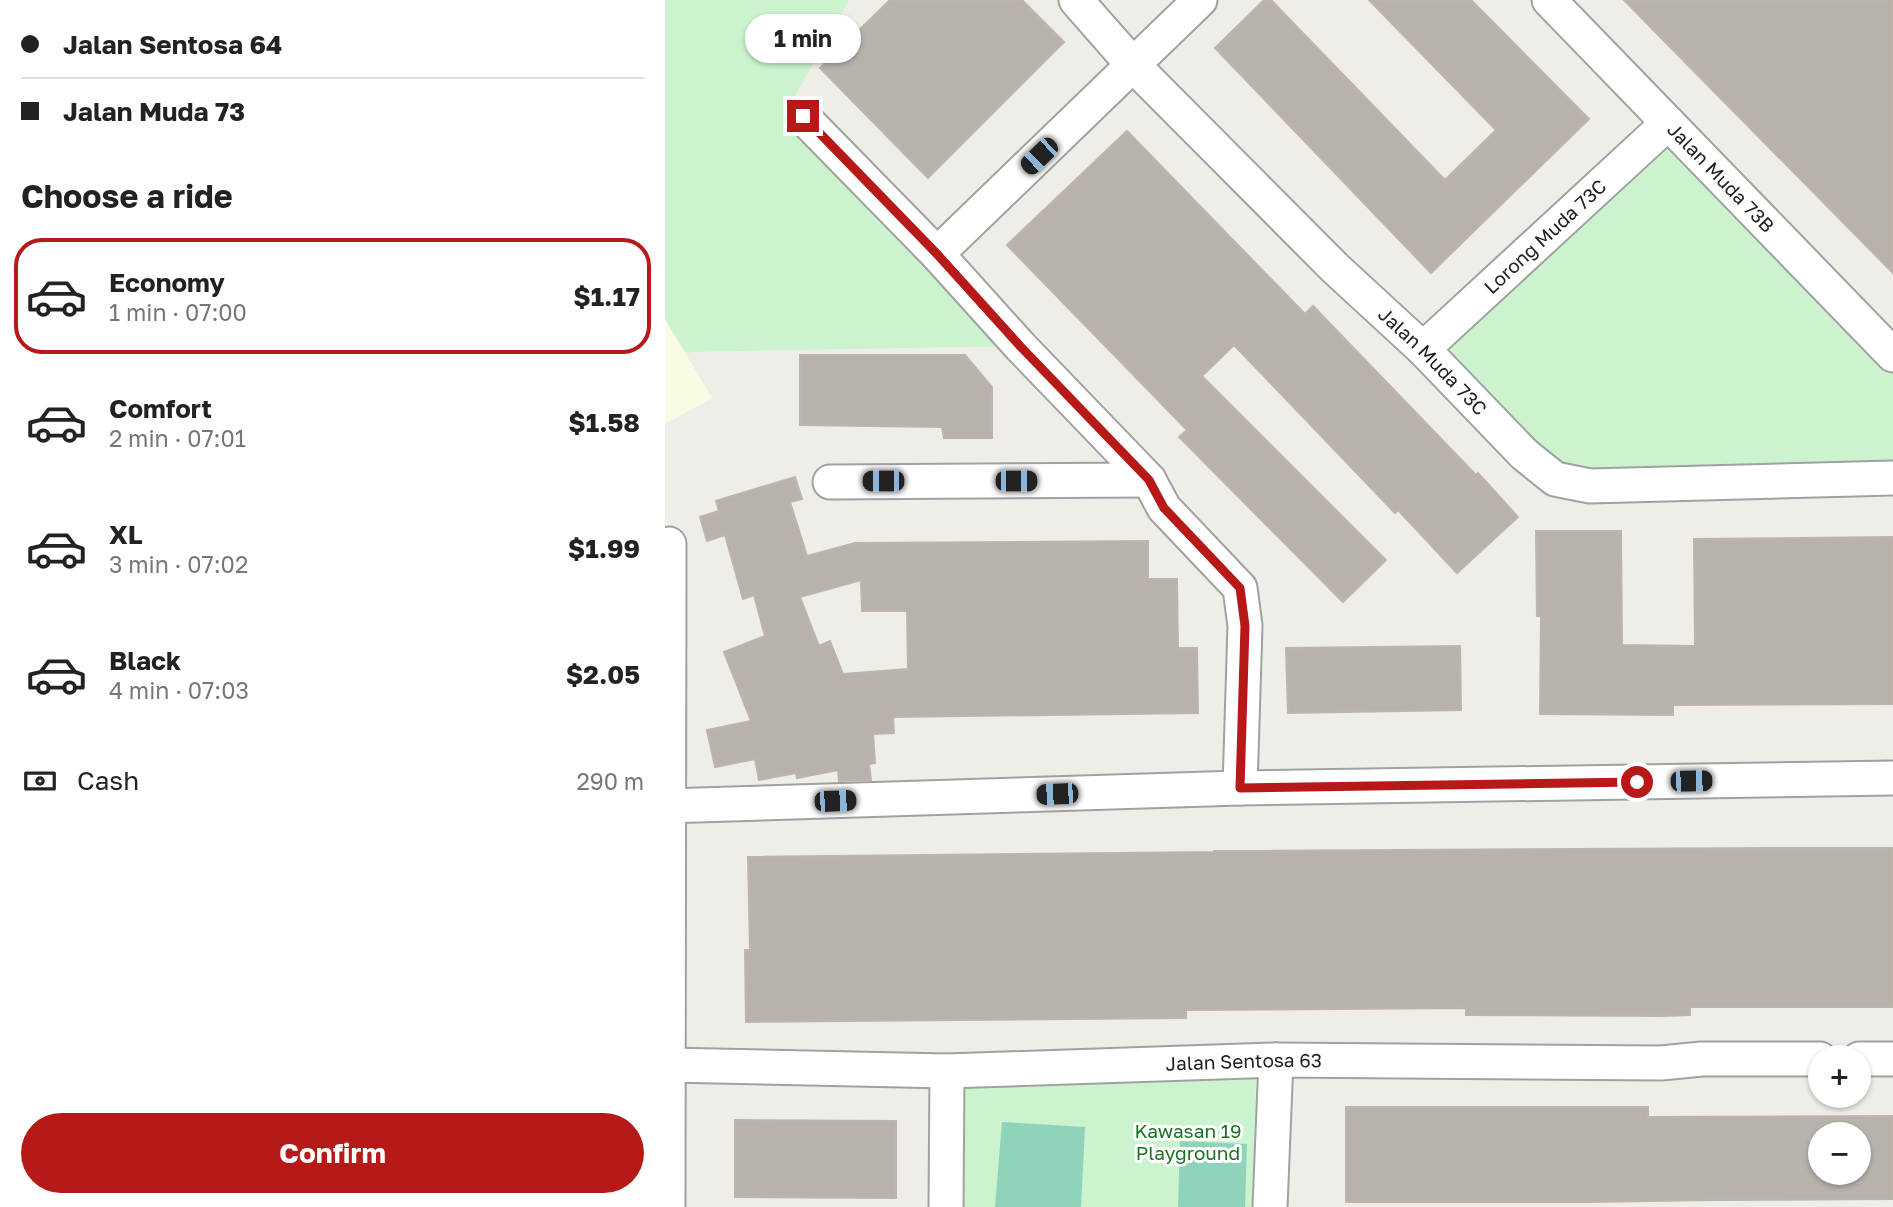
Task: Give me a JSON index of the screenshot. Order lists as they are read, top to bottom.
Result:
{
  "streets": {
    "street": [
      "Jalan Muda 73B",
      "Lorong Muda 73C",
      "Jalan Muda 73C",
      "Jalan Sentosa 63"
    ]
  },
  "crossings": [
    ["Jalan Muda 73B", "Lorong Muda 73C"],
    ["Lorong Muda 73C", "Jalan Muda 73C"]
  ],
  "parks": ["Kawasan 19 Playground"],
  "page": {
    "banner": ["Jalan Sentosa 64", "Jalan Muda 73"],
    "bubble": "1 min",
    "heading": "Choose a ride",
    "list": [
      {
        "name": "Economy",
        "note": "1 min · 07:00",
        "value": "$1.17"
      },
      {
        "name": "Comfort",
        "note": "2 min · 07:01",
        "value": "$1.58"
      },
      {
        "name": "XL",
        "note": "3 min · 07:02",
        "value": "$1.99"
      },
      {
        "name": "Black",
        "note": "4 min · 07:03",
        "value": "$2.05"
      }
    ],
    "pay": ["Cash", "290 m"],
    "map_buttons": ["+", "−"],
    "buttons": "Confirm"
  }
}
